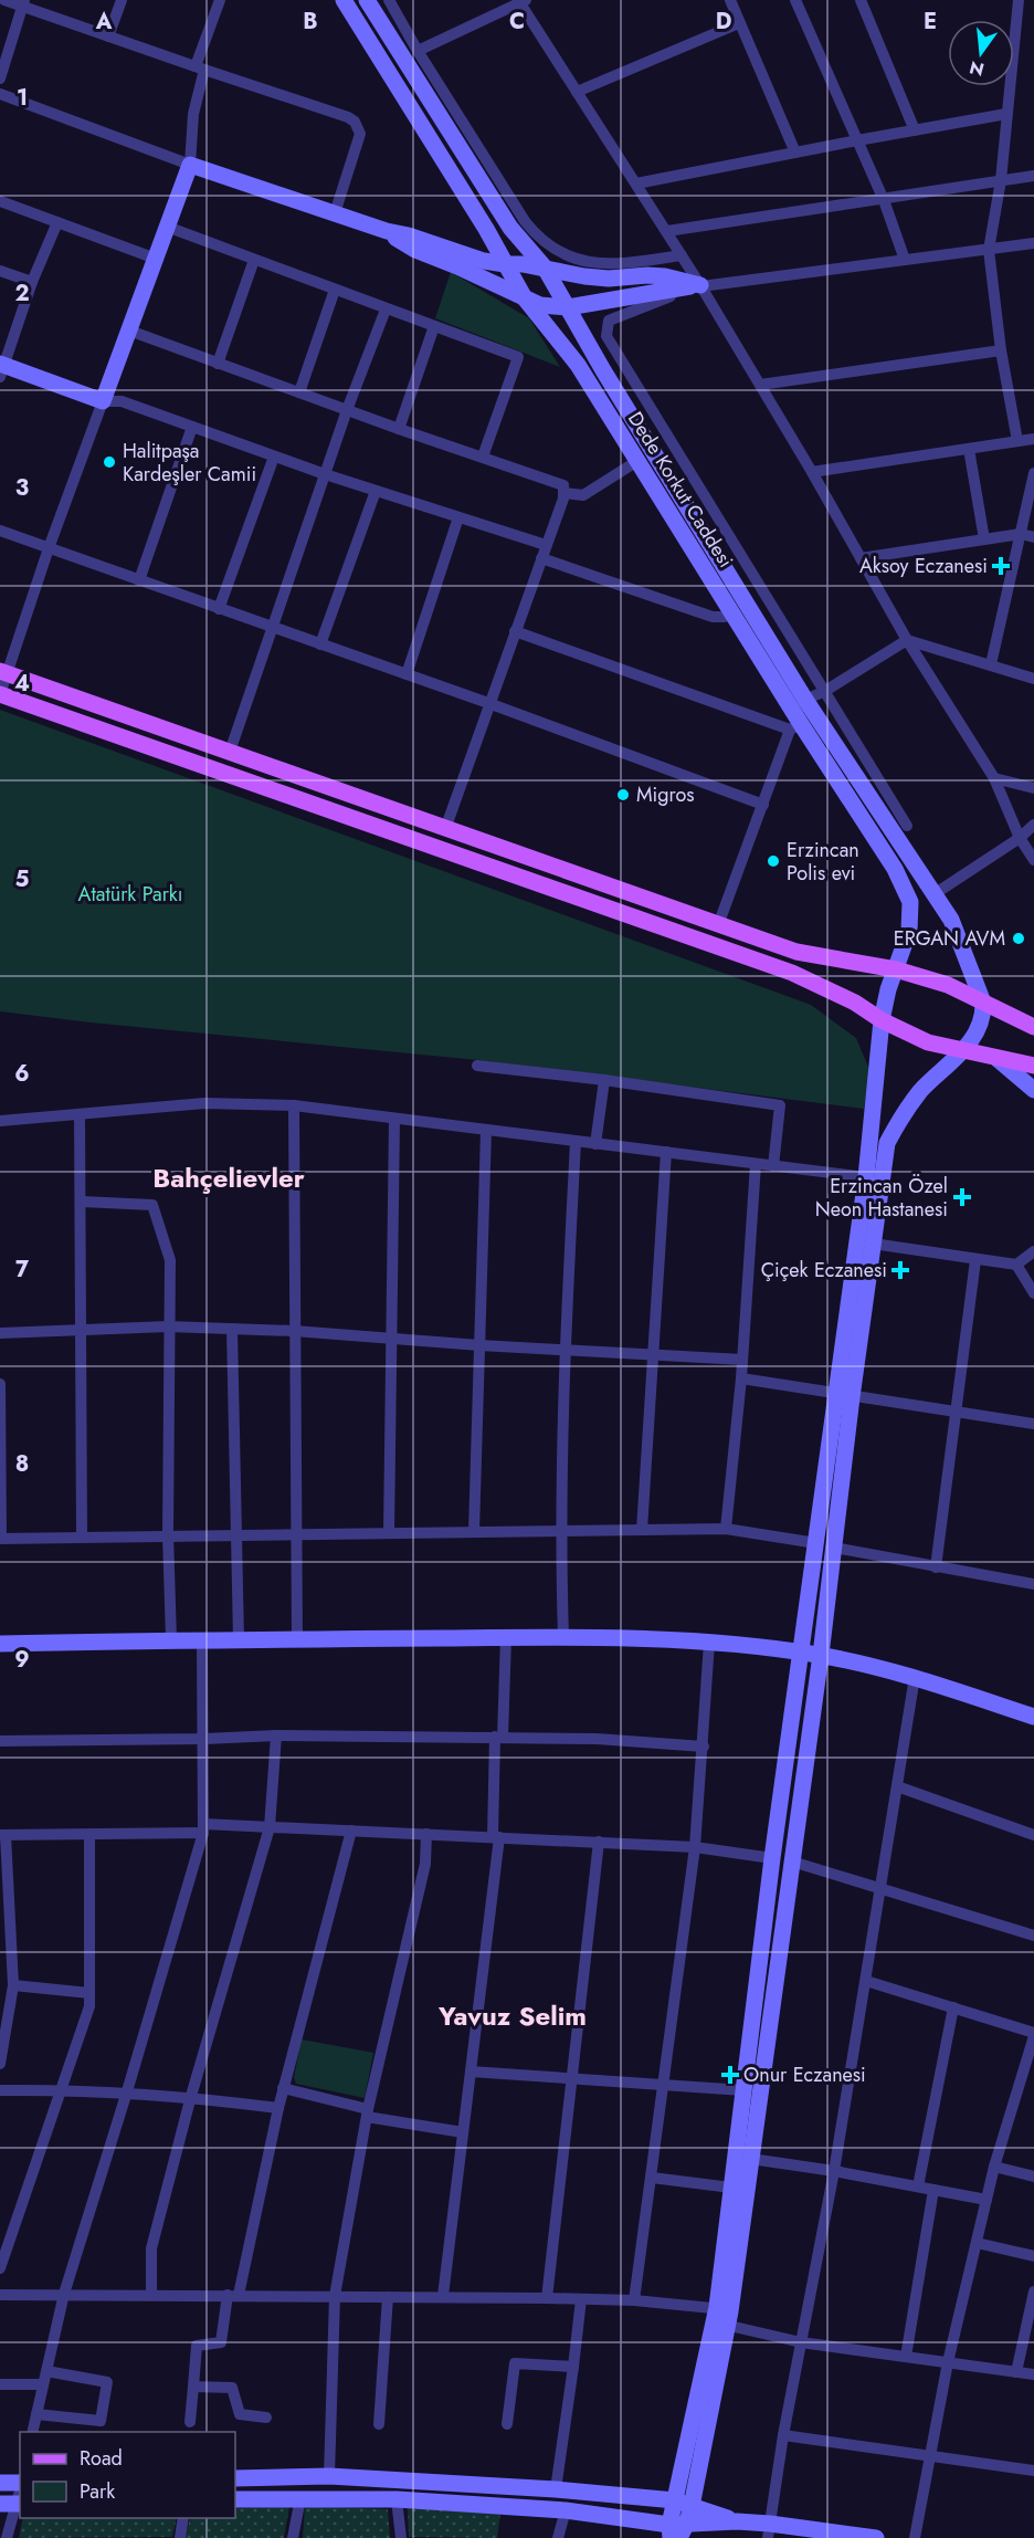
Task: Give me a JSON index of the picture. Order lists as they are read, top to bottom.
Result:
{
  "streets": {
    "main road": ["Dede Korkut Caddesi"]
  },
  "districts": ["Bahçelievler", "Yavuz Selim"],
  "parks": ["Atatürk Parkı"],
  "places": {
    "other": [
      "Halitpaşa Kardeşler Camii",
      "Migros",
      "Erzincan Polis evi",
      "ERGAN AVM"
    ],
    "health": [
      "Aksoy Eczanesi",
      "Erzincan Özel Neon Hastanesi",
      "Çiçek Eczanesi",
      "Onur Eczanesi"
    ]
  },
  "legend": ["Road", "Park"],
  "north": "bottom",
  "grid": {
    "columns": [
      "A",
      "B",
      "C",
      "D",
      "E"
    ],
    "rows": [
      "1",
      "2",
      "3",
      "4",
      "5",
      "6",
      "7",
      "8",
      "9"
    ]
  }
}
